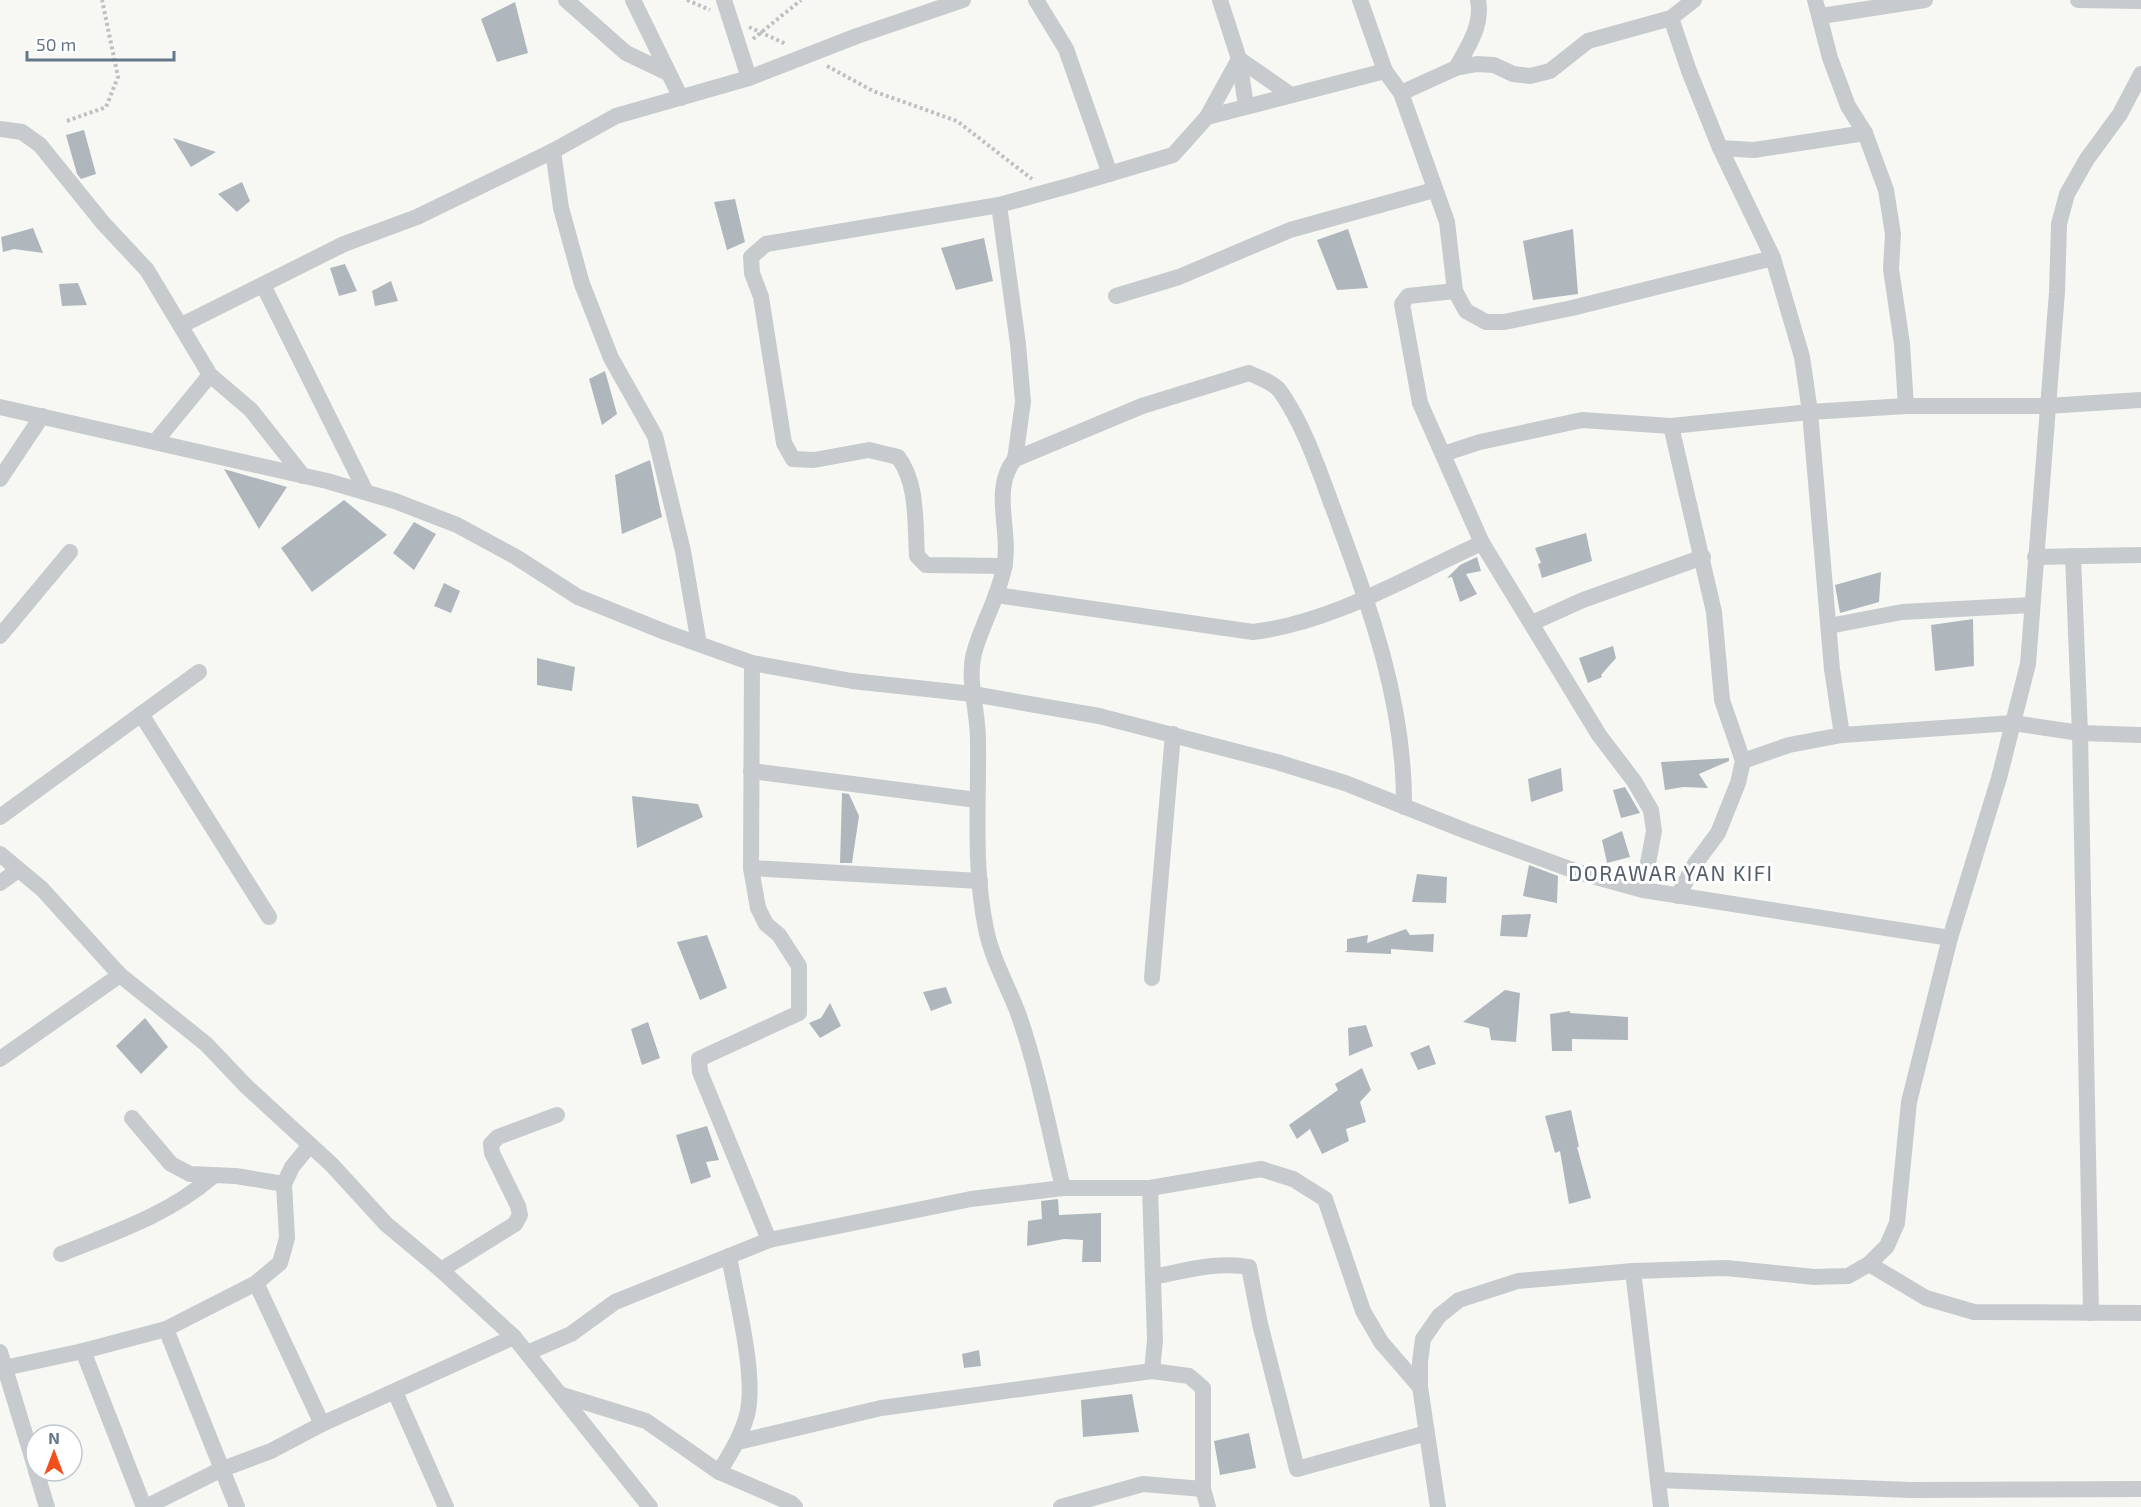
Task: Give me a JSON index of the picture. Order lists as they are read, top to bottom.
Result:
{
  "districts": ["DORAWAR YAN KIFI"],
  "scale_bar": "50 m",
  "north": "top"
}
